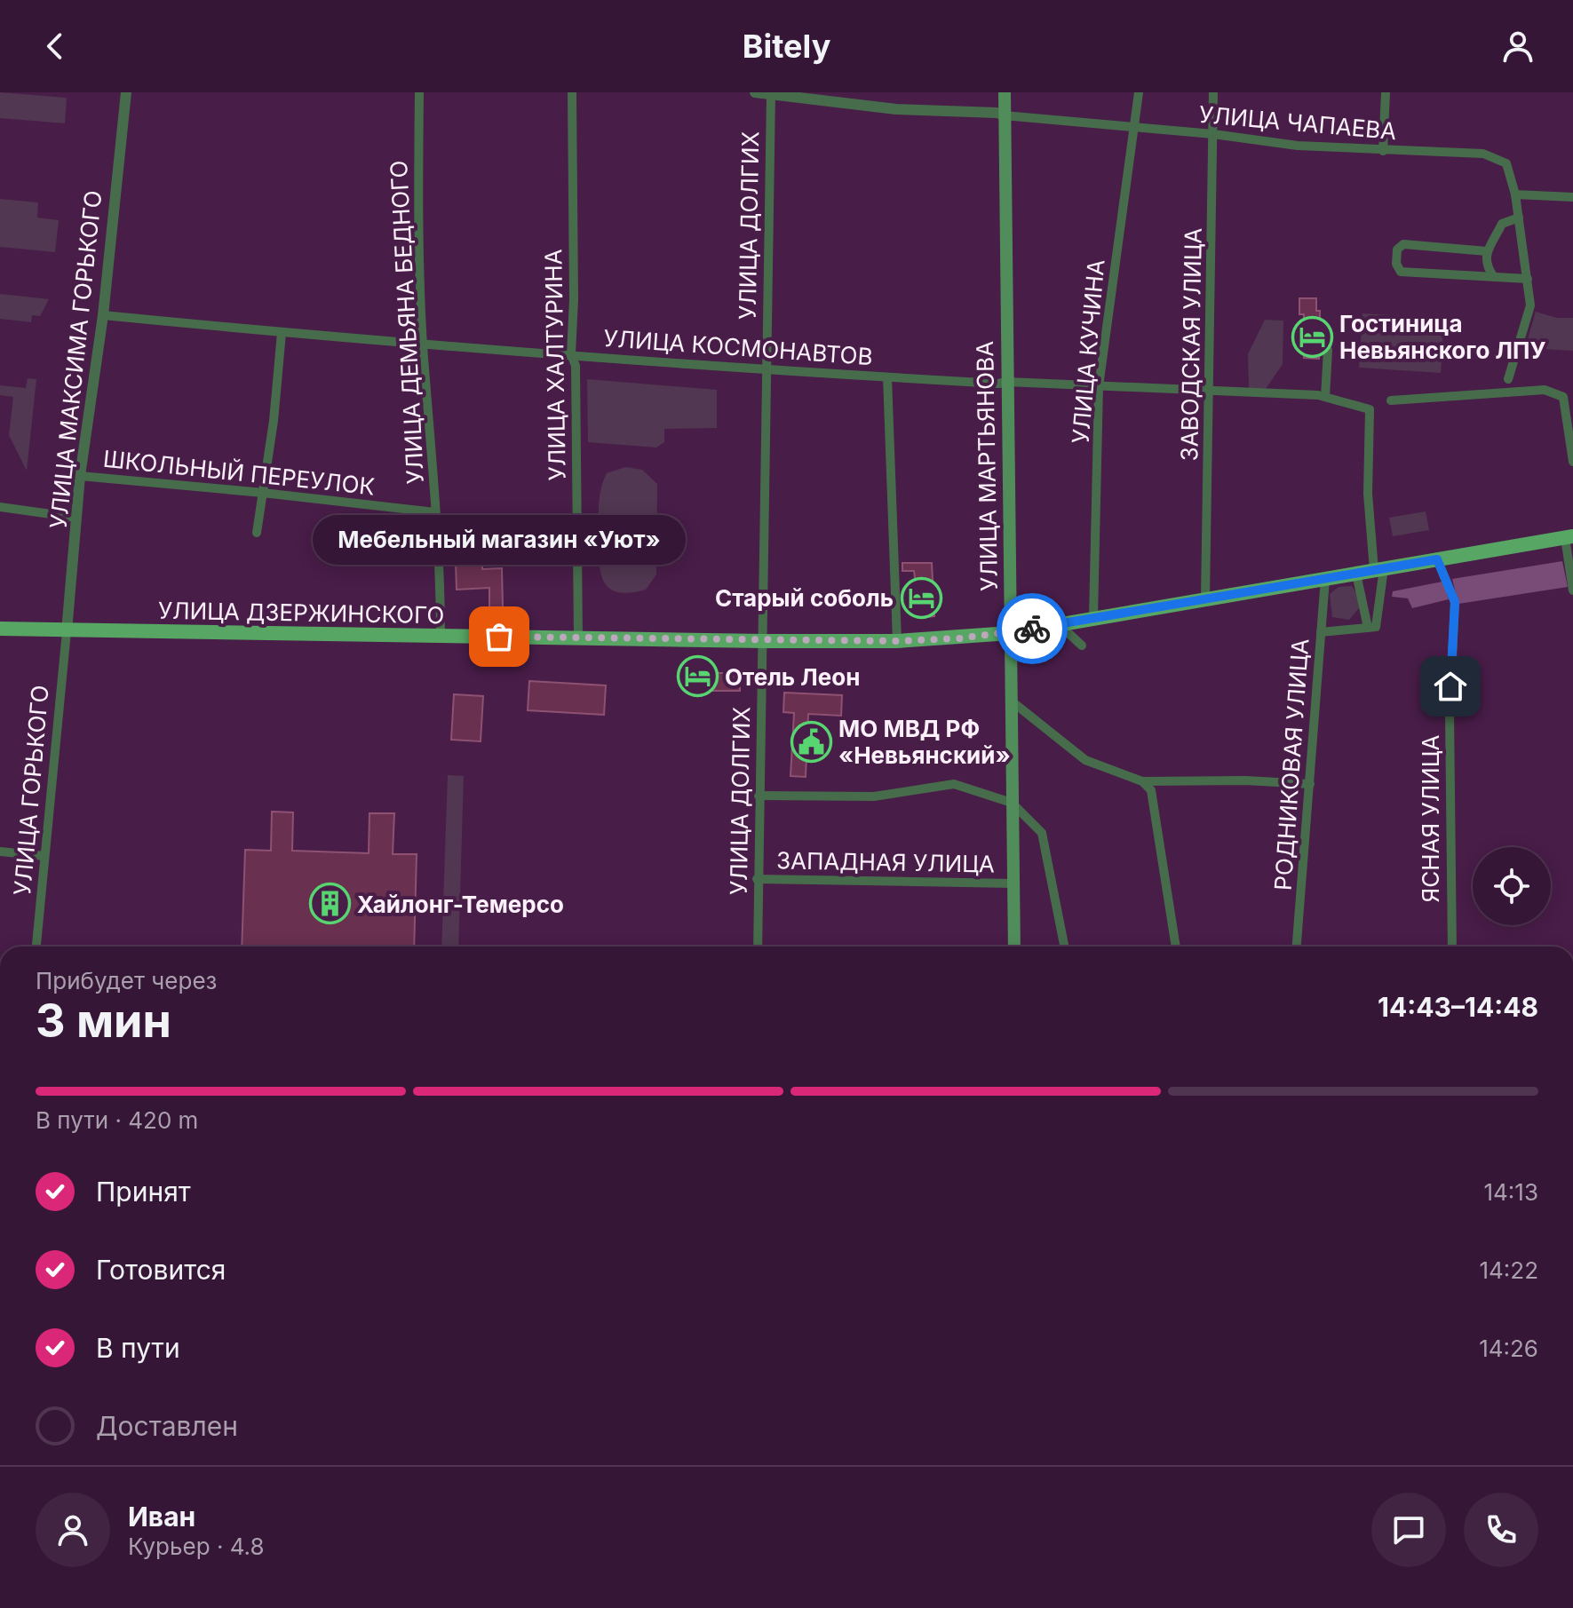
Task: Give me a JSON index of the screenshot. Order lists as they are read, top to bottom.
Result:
{
  "streets": {
    "main road": ["УЛИЦА МАРТЬЯНОВА", "УЛИЦА ДЗЕРЖИНСКОГО"],
    "street": [
      "УЛИЦА ЧАПАЕВА",
      "УЛИЦА ДОЛГИХ",
      "УЛИЦА ДЕМЬЯНА БЕДНОГО",
      "ЗАВОДСКАЯ УЛИЦА",
      "УЛИЦА КОСМОНАВТОВ",
      "УЛИЦА КУЧИНА",
      "УЛИЦА МАКСИМА ГОРЬКОГО",
      "УЛИЦА ХАЛТУРИНА",
      "ШКОЛЬНЫЙ ПЕРЕУЛОК",
      "РОДНИКОВАЯ УЛИЦА",
      "УЛИЦА ГОРЬКОГО",
      "ЯСНАЯ УЛИЦА",
      "ЗАПАДНАЯ УЛИЦА"
    ]
  },
  "crossings": [
    ["УЛИЦА ЧАПАЕВА", "УЛИЦА ДОЛГИХ"],
    ["УЛИЦА ЧАПАЕВА", "ЗАВОДСКАЯ УЛИЦА"],
    ["УЛИЦА ЧАПАЕВА", "УЛИЦА КУЧИНА"],
    ["УЛИЦА ЧАПАЕВА", "УЛИЦА МАРТЬЯНОВА"],
    ["УЛИЦА ДОЛГИХ", "УЛИЦА КОСМОНАВТОВ"],
    ["УЛИЦА ДОЛГИХ", "УЛИЦА ДЗЕРЖИНСКОГО"],
    ["УЛИЦА ДОЛГИХ", "ЗАПАДНАЯ УЛИЦА"],
    ["УЛИЦА ДЕМЬЯНА БЕДНОГО", "УЛИЦА КОСМОНАВТОВ"],
    ["УЛИЦА ДЕМЬЯНА БЕДНОГО", "ШКОЛЬНЫЙ ПЕРЕУЛОК"],
    ["УЛИЦА ДЕМЬЯНА БЕДНОГО", "УЛИЦА ДЗЕРЖИНСКОГО"],
    ["ЗАВОДСКАЯ УЛИЦА", "УЛИЦА КОСМОНАВТОВ"],
    ["ЗАВОДСКАЯ УЛИЦА", "УЛИЦА ДЗЕРЖИНСКОГО"],
    ["УЛИЦА КОСМОНАВТОВ", "УЛИЦА КУЧИНА"],
    ["УЛИЦА КОСМОНАВТОВ", "УЛИЦА МАКСИМА ГОРЬКОГО"],
    ["УЛИЦА КОСМОНАВТОВ", "УЛИЦА ХАЛТУРИНА"],
    ["УЛИЦА КОСМОНАВТОВ", "УЛИЦА МАРТЬЯНОВА"],
    ["УЛИЦА КОСМОНАВТОВ", "УЛИЦА ДЗЕРЖИНСКОГО"],
    ["УЛИЦА КУЧИНА", "УЛИЦА ДЗЕРЖИНСКОГО"],
    ["УЛИЦА МАКСИМА ГОРЬКОГО", "ШКОЛЬНЫЙ ПЕРЕУЛОК"],
    ["УЛИЦА МАКСИМА ГОРЬКОГО", "УЛИЦА ДЗЕРЖИНСКОГО"],
    ["УЛИЦА МАКСИМА ГОРЬКОГО", "УЛИЦА ГОРЬКОГО"],
    ["УЛИЦА ХАЛТУРИНА", "УЛИЦА ДЗЕРЖИНСКОГО"],
    ["УЛИЦА МАРТЬЯНОВА", "УЛИЦА ДЗЕРЖИНСКОГО"],
    ["УЛИЦА МАРТЬЯНОВА", "ЗАПАДНАЯ УЛИЦА"],
    ["УЛИЦА ДЗЕРЖИНСКОГО", "РОДНИКОВАЯ УЛИЦА"],
    ["УЛИЦА ДЗЕРЖИНСКОГО", "УЛИЦА ГОРЬКОГО"],
    ["УЛИЦА ДЗЕРЖИНСКОГО", "ЯСНАЯ УЛИЦА"]
  ],
  "places": {
    "hotel": ["Гостиница Невьянского ЛПУ", "Старый соболь", "Отель Леон"],
    "other": ["Мебельный магазин «Уют»"],
    "public building": ["МО МВД РФ «Невьянский»"],
    "building": ["Хайлонг-Темерсо"]
  },
  "page": {
    "header": "Bitely",
    "bubble": "Мебельный магазин «Уют»",
    "heading": ["3 мин", "Прибудет через", "14:43–14:48"],
    "panel": ["Иван", "Курьер · 4.8"],
    "bar": "В пути · 420 m",
    "list": [
      ["Принят", "14:13"],
      ["Готовится", "14:22"],
      ["В пути", "14:26"],
      "Доставлен"
    ]
  }
}
